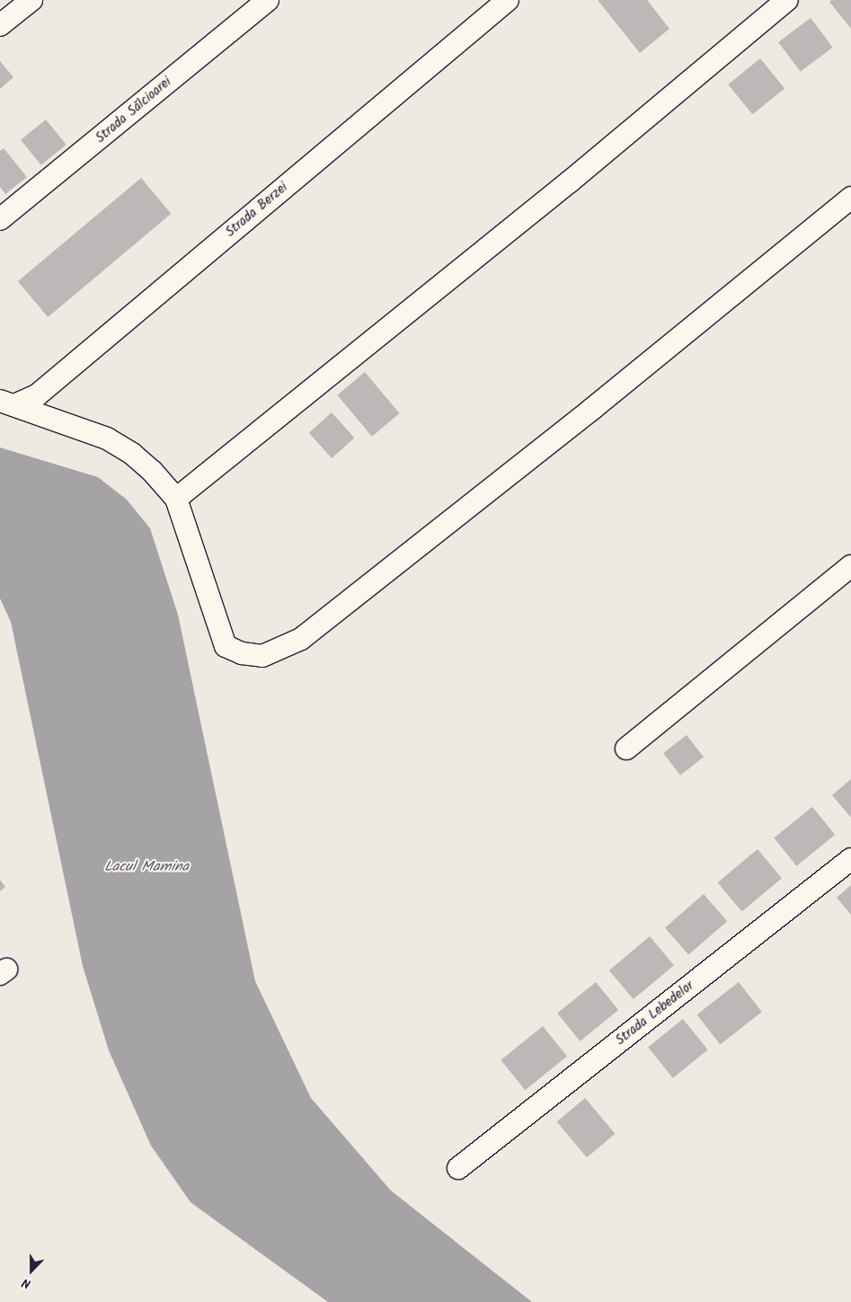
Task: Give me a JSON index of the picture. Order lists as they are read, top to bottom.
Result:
{
  "streets": {
    "street": ["Strada Sălcioarei", "Strada Berzei", "Strada Lebedelor"]
  },
  "water": ["Lacul Mamina"],
  "north": "bottom"
}
